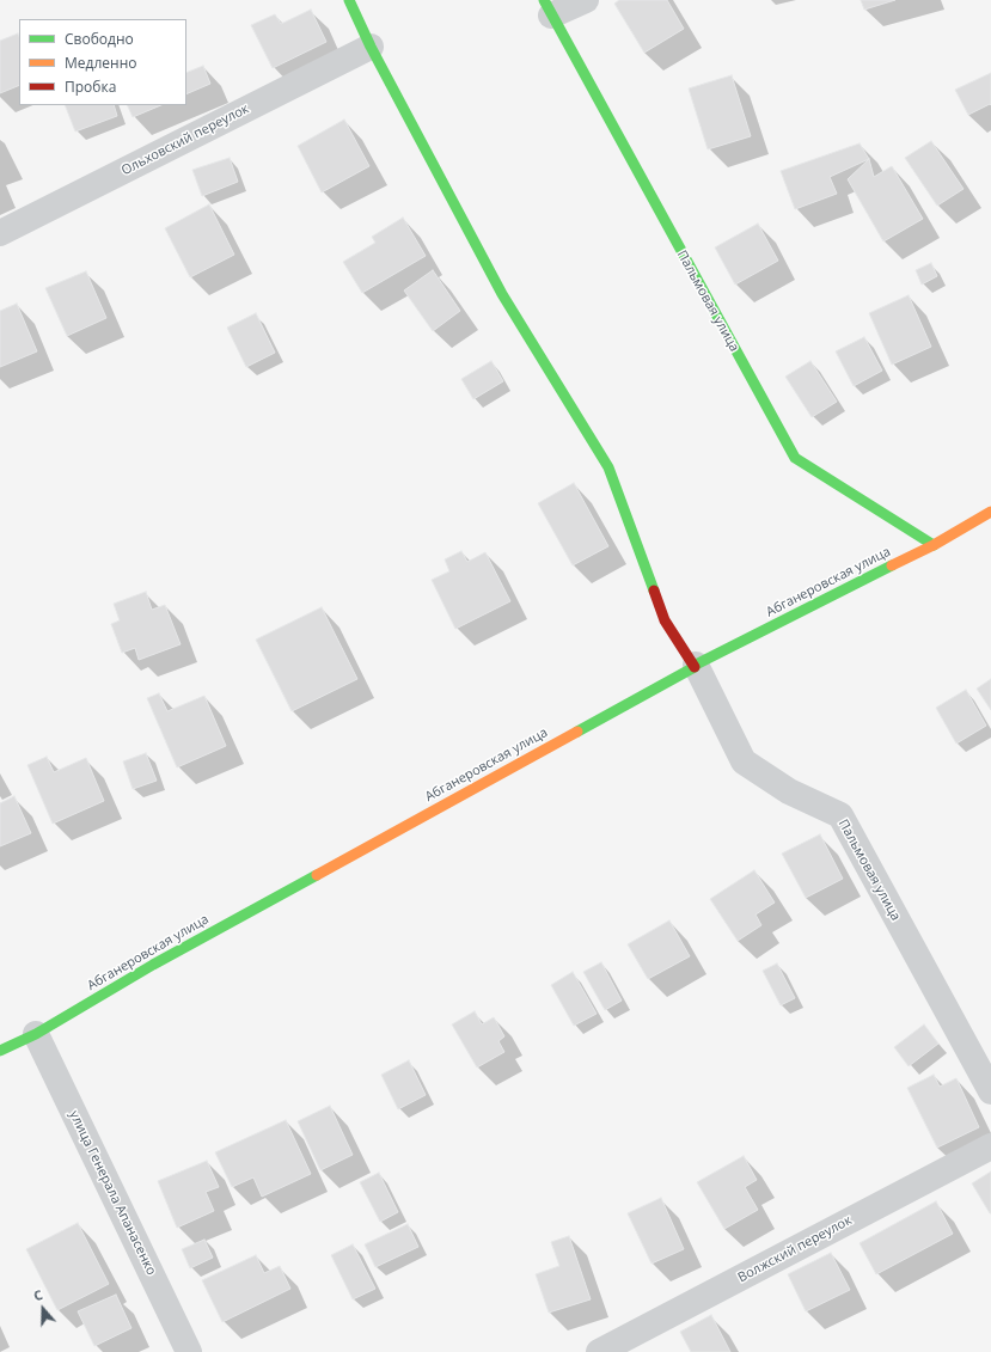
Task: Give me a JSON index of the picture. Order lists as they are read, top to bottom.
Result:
{
  "streets": {
    "street": [
      "Ольховский переулок",
      "Пальмовая улица",
      "Абганеровская улица",
      "улица Генерала Апанасенко",
      "Волжский переулок"
    ]
  },
  "crossings": [
    ["Пальмовая улица", "Абганеровская улица"],
    ["Абганеровская улица", "улица Генерала Апанасенко"]
  ],
  "legend": ["Свободно", "Медленно", "Пробка"],
  "north": "top"
}
